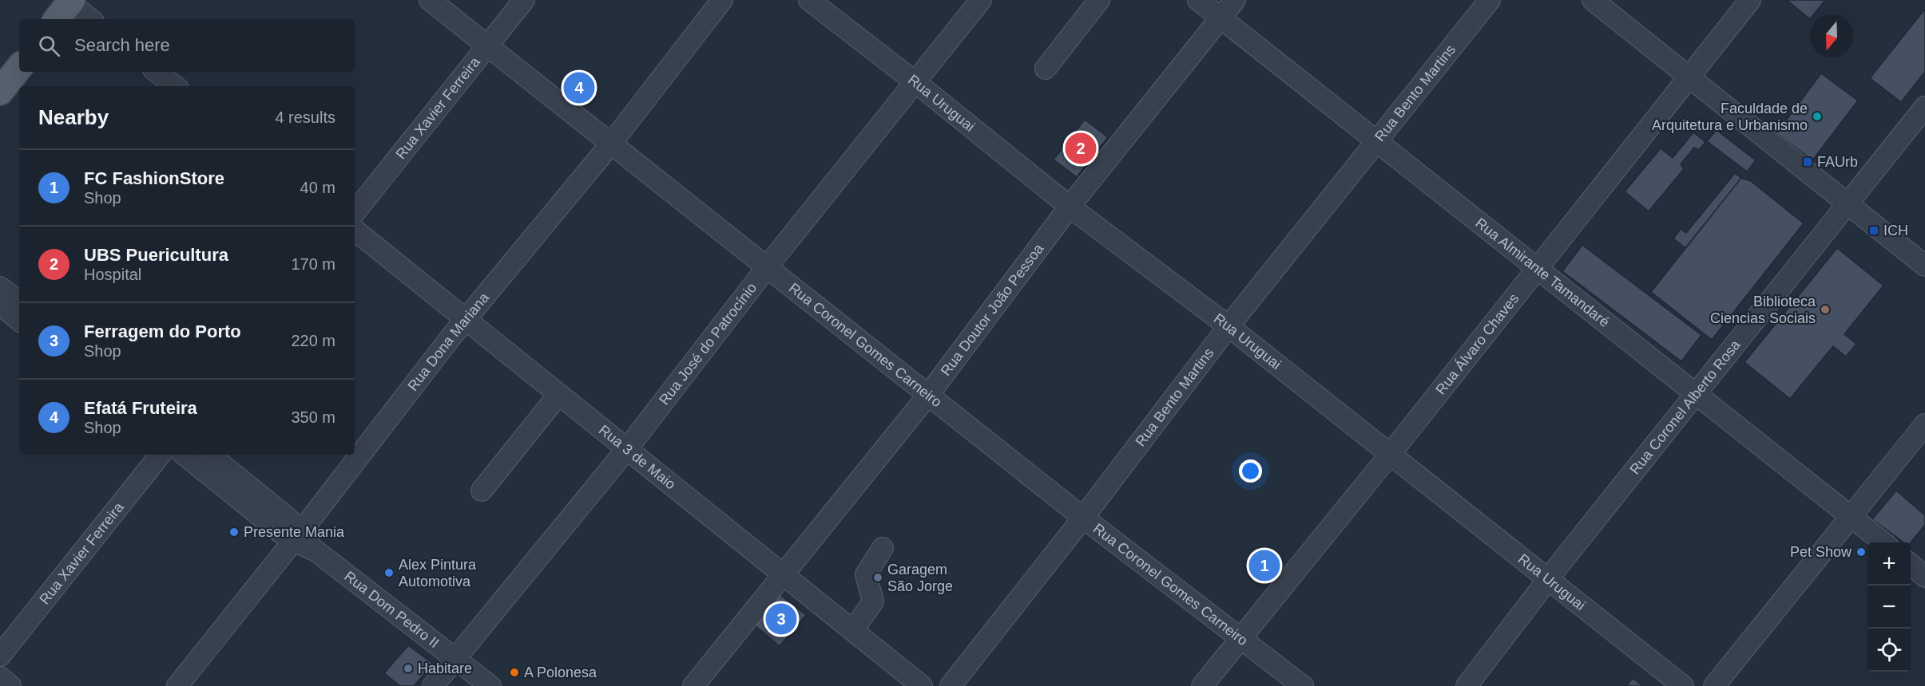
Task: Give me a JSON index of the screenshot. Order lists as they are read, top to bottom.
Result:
{
  "streets": {
    "street": [
      "Rua Bento Martins",
      "Rua Uruguai",
      "Rua Xavier Ferreira",
      "Rua Almirante Tamandaré",
      "Rua Doutor João Pessoa",
      "Rua Dona Mariana",
      "Rua José do Patrocínio",
      "Rua Álvaro Chaves",
      "Rua Coronel Gomes Carneiro",
      "Rua Coronel Alberto Rosa",
      "Rua 3 de Maio",
      "Rua Dom Pedro II"
    ]
  },
  "crossings": [
    ["Rua Bento Martins", "Rua Uruguai"],
    ["Rua Bento Martins", "Rua Almirante Tamandaré"],
    ["Rua Bento Martins", "Rua Coronel Gomes Carneiro"],
    ["Rua Uruguai", "Rua Doutor João Pessoa"],
    ["Rua Uruguai", "Rua José do Patrocínio"],
    ["Rua Uruguai", "Rua Álvaro Chaves"],
    ["Rua Uruguai", "Rua Coronel Alberto Rosa"],
    ["Rua Xavier Ferreira", "Rua Coronel Gomes Carneiro"],
    ["Rua Almirante Tamandaré", "Rua Doutor João Pessoa"],
    ["Rua Almirante Tamandaré", "Rua Álvaro Chaves"],
    ["Rua Almirante Tamandaré", "Rua Coronel Alberto Rosa"],
    ["Rua Doutor João Pessoa", "Rua Coronel Gomes Carneiro"],
    ["Rua Doutor João Pessoa", "Rua 3 de Maio"],
    ["Rua Dona Mariana", "Rua Coronel Gomes Carneiro"],
    ["Rua Dona Mariana", "Rua 3 de Maio"],
    ["Rua Dona Mariana", "Rua Dom Pedro II"],
    ["Rua José do Patrocínio", "Rua Coronel Gomes Carneiro"],
    ["Rua José do Patrocínio", "Rua 3 de Maio"],
    ["Rua José do Patrocínio", "Rua Dom Pedro II"],
    ["Rua Álvaro Chaves", "Rua Coronel Gomes Carneiro"]
  ],
  "places": {
    "other": [
      "Faculdade de Arquitetura e Urbanismo",
      "Biblioteca Ciencias Sociais",
      "Presente Mania",
      "Pet Show",
      "Alex Pintura Automotiva",
      "Garagem São Jorge",
      "Habitare",
      "A Polonesa"
    ],
    "transit": ["FAUrb", "ICH"]
  },
  "north": "bottom",
  "page": {
    "search": "Search here",
    "pins": [
      "4",
      "2",
      "1",
      "3"
    ],
    "heading": ["Nearby", "4 results"],
    "list": [
      {
        "mark": "1",
        "name": "FC FashionStore",
        "note": "Shop",
        "value": "40 m"
      },
      {
        "mark": "2",
        "name": "UBS Puericultura",
        "note": "Hospital",
        "value": "170 m"
      },
      {
        "mark": "3",
        "name": "Ferragem do Porto",
        "note": "Shop",
        "value": "220 m"
      },
      {
        "mark": "4",
        "name": "Efatá Fruteira",
        "note": "Shop",
        "value": "350 m"
      }
    ],
    "map_buttons": ["+", "−"]
  }
}
